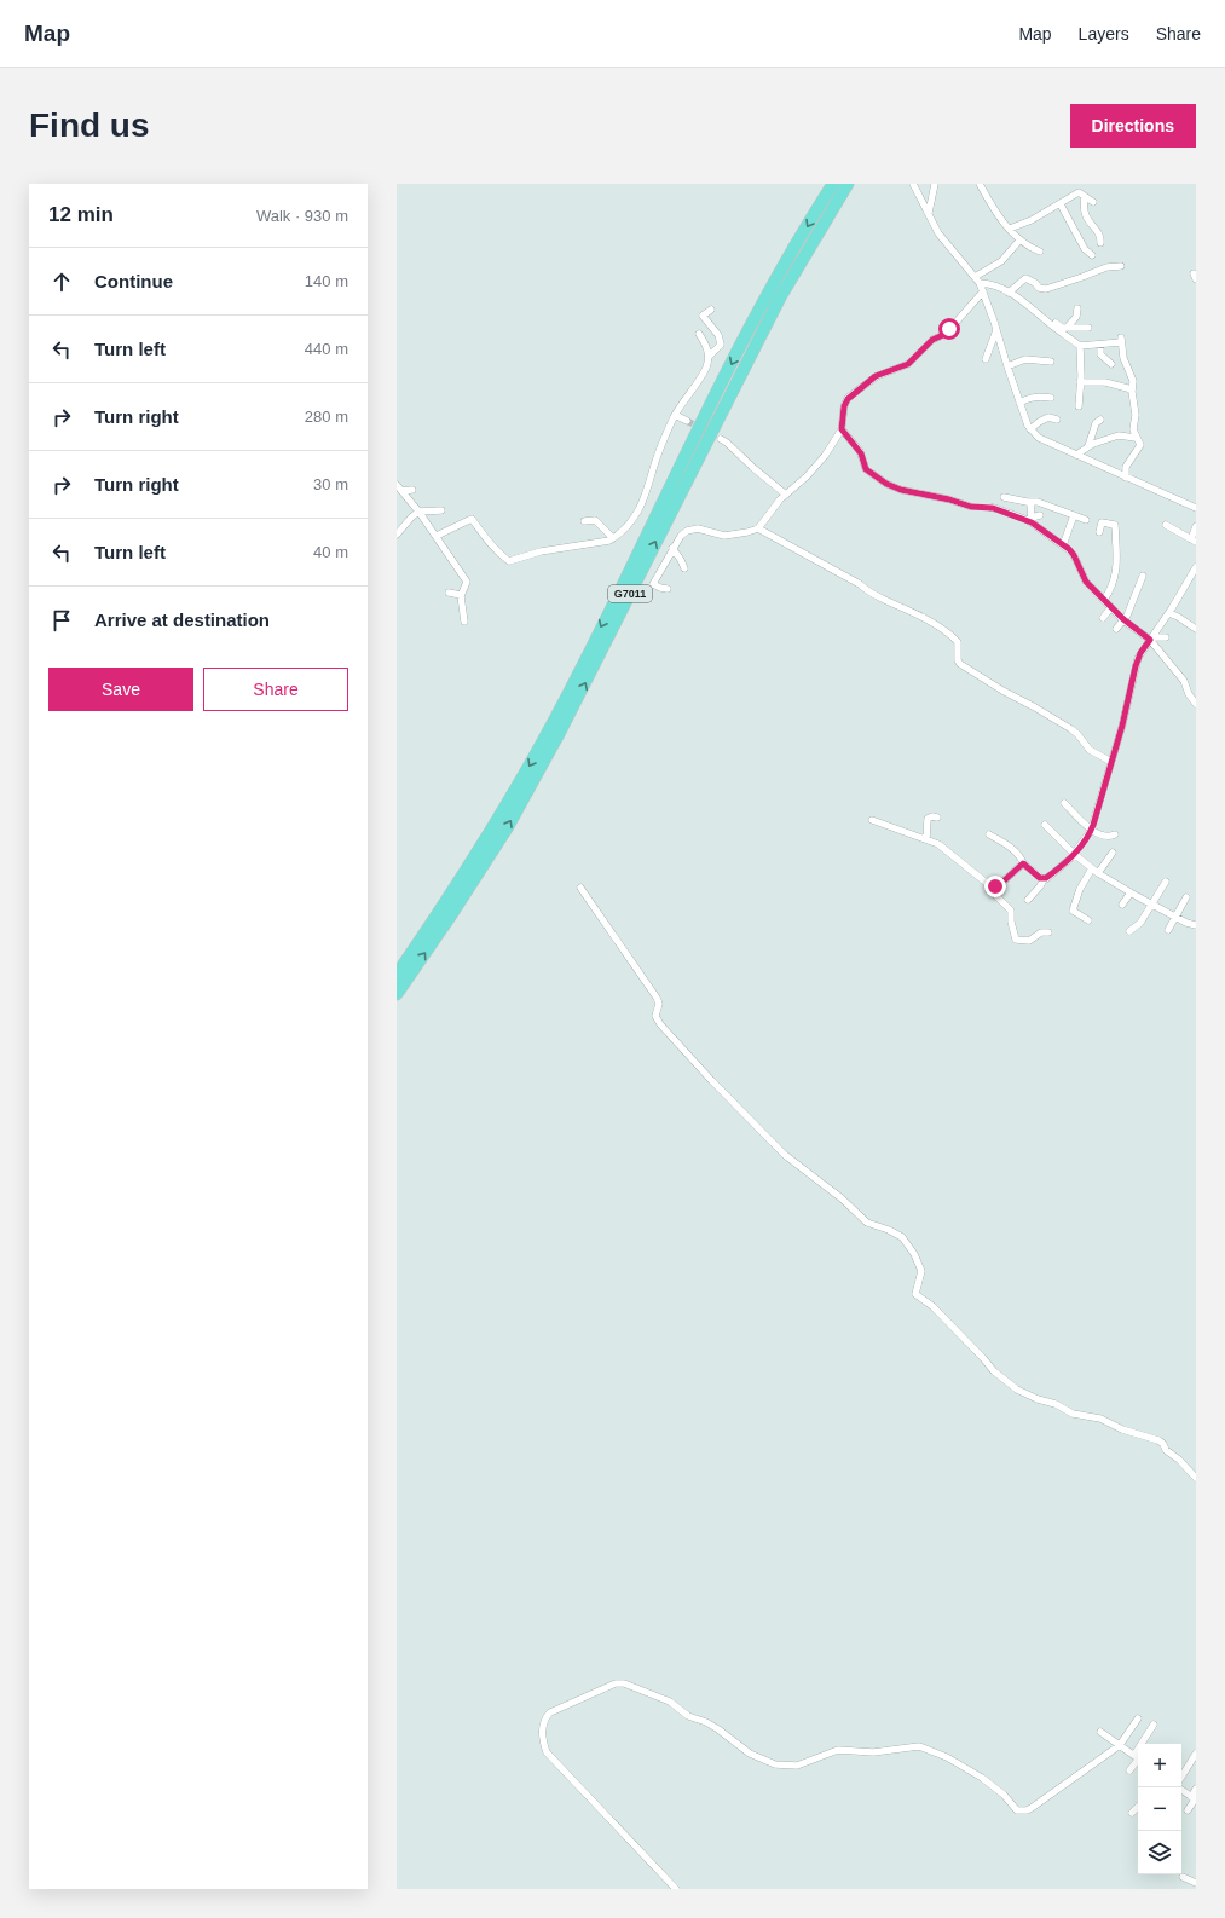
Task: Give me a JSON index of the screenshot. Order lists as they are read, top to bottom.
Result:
{
  "streets": {
    "highway": ["G7011"]
  },
  "page": {
    "header": "Map",
    "nav": ["Map", "Layers", "Share"],
    "buttons": [
      "Directions",
      ["Save", "Share"]
    ],
    "title": "Find us",
    "heading": ["12 min", "Walk · 930 m"],
    "list": [
      ["Continue", "140 m"],
      ["Turn left", "440 m"],
      ["Turn right", "280 m"],
      ["Turn right", "30 m"],
      ["Turn left", "40 m"],
      "Arrive at destination"
    ],
    "map_buttons": ["+", "−"]
  }
}
